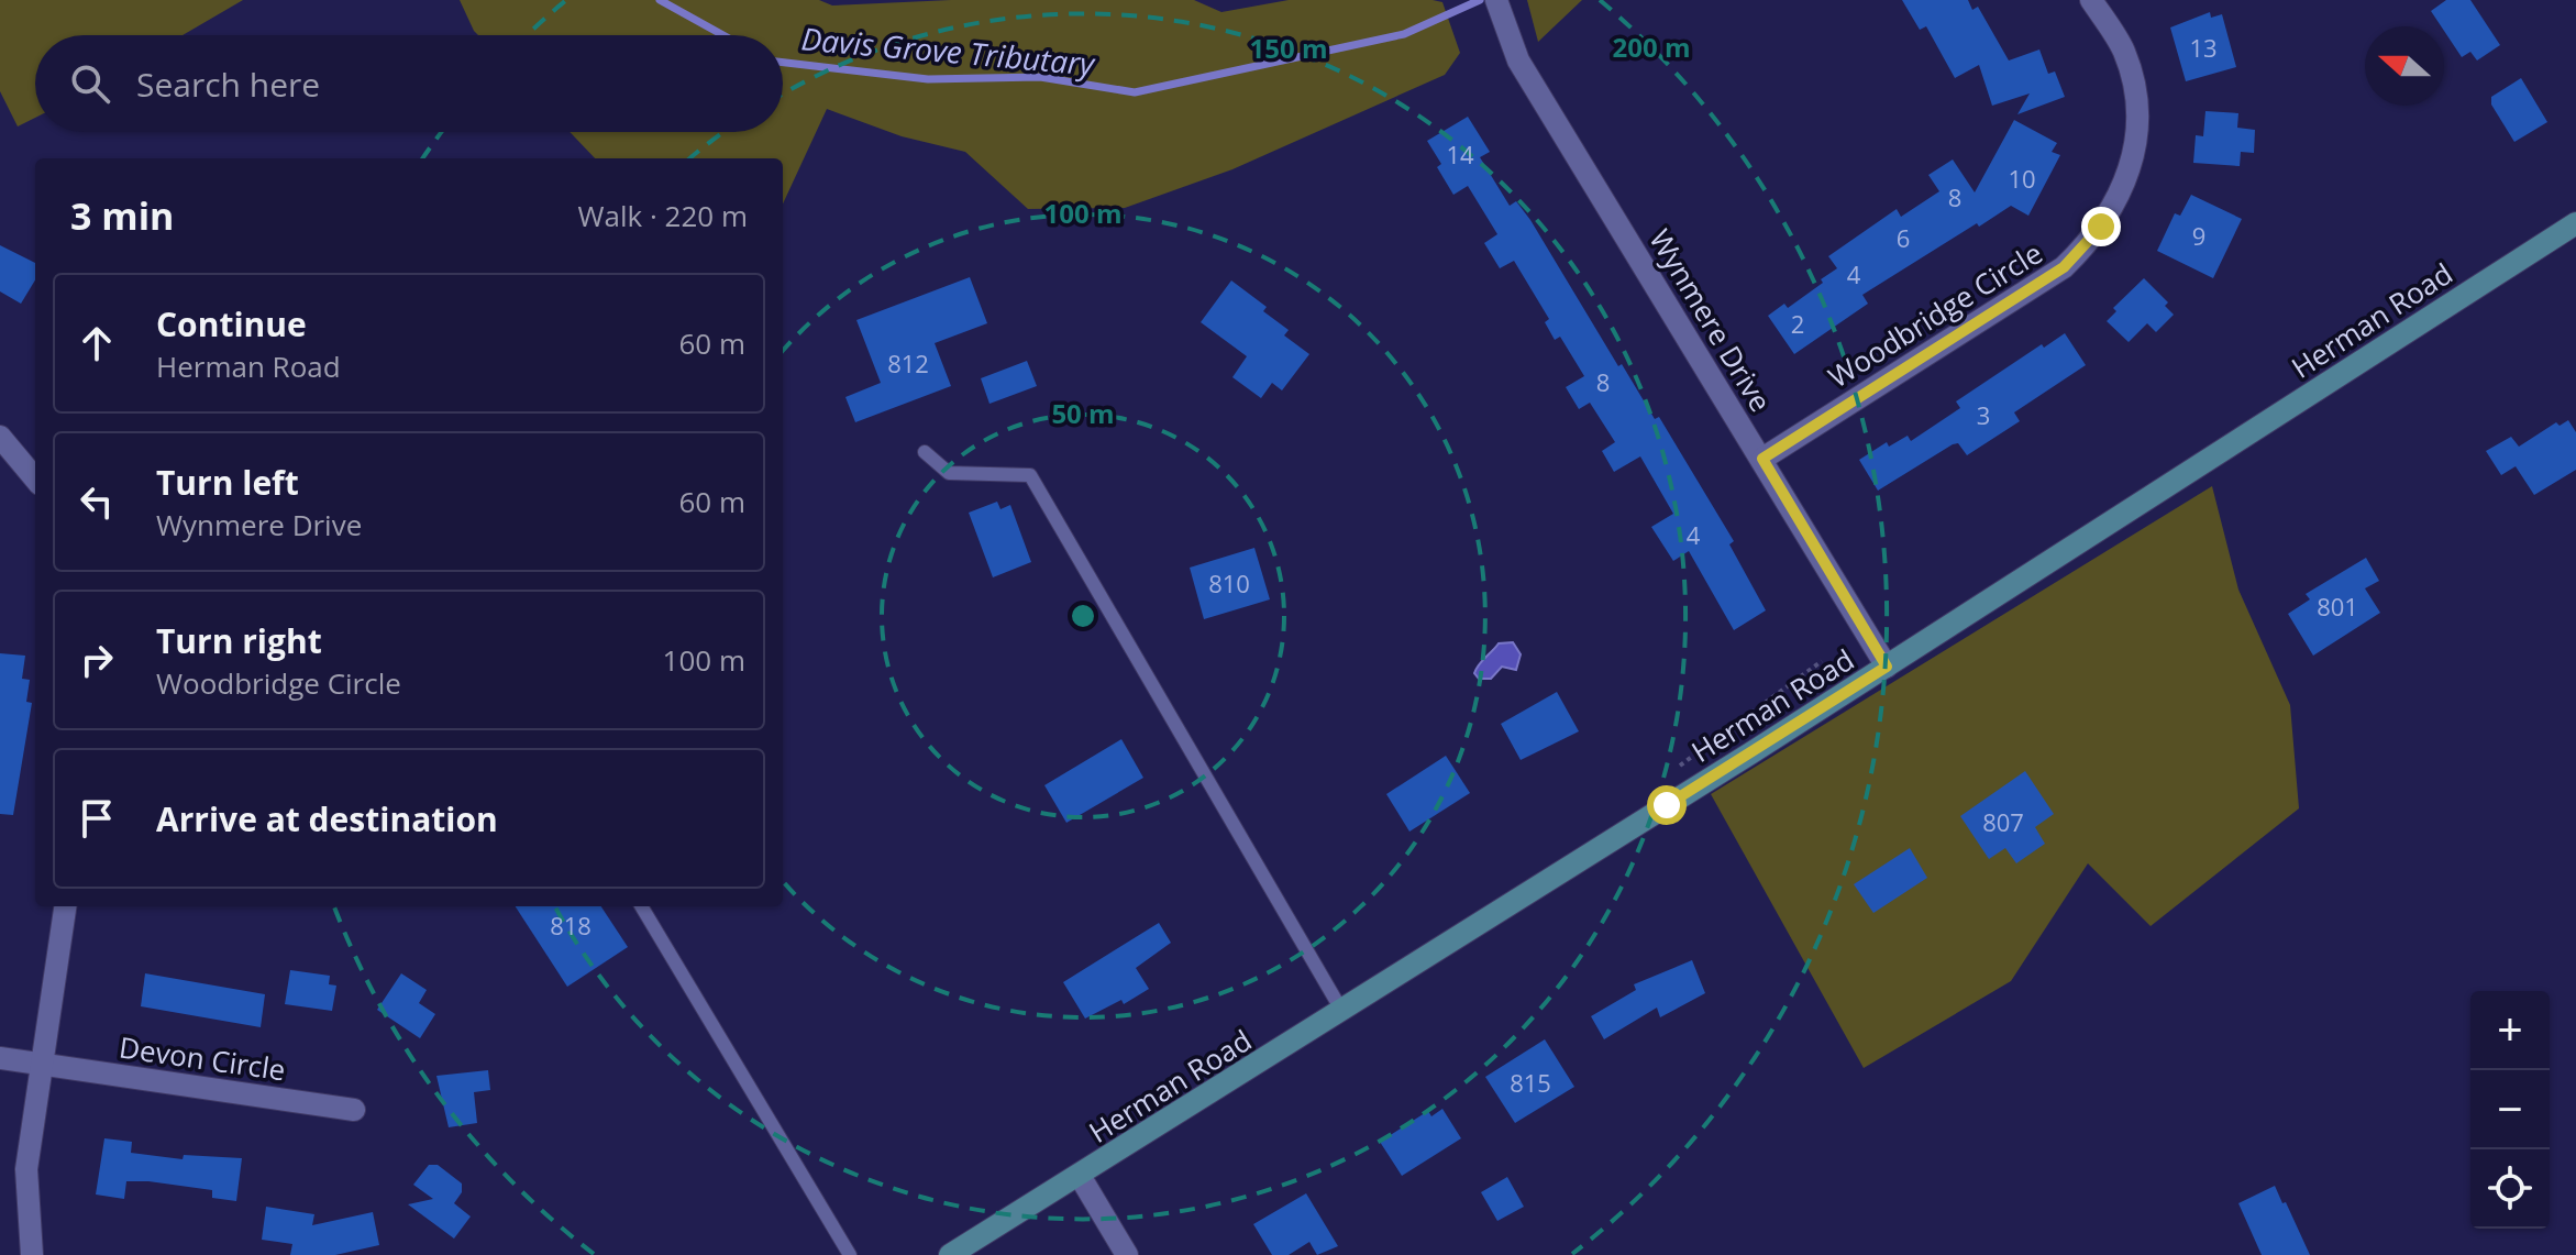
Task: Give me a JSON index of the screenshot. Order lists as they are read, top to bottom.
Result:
{
  "streets": {
    "street": [
      "Woodbridge Circle",
      "Wynmere Drive",
      "Herman Road",
      "Devon Circle"
    ]
  },
  "crossings": [
    ["Woodbridge Circle", "Wynmere Drive"],
    ["Wynmere Drive", "Herman Road"]
  ],
  "water": ["Davis Grove Tributary"],
  "house_numbers": [
    "13",
    "14",
    "10",
    "8",
    "9",
    "6",
    "4",
    "2",
    "812",
    "8",
    "3",
    "4",
    "810",
    "801",
    "807",
    "818",
    "815"
  ],
  "north": "left",
  "page": {
    "search": "Search here",
    "heading": ["3 min", "Walk · 220 m"],
    "list": [
      ["Continue", "Herman Road", "60 m"],
      ["Turn left", "Wynmere Drive", "60 m"],
      ["Turn right", "Woodbridge Circle", "100 m"],
      "Arrive at destination"
    ],
    "map_buttons": ["+", "−"]
  },
  "rings": [
    "200 m",
    "150 m",
    "100 m",
    "50 m"
  ]
}
